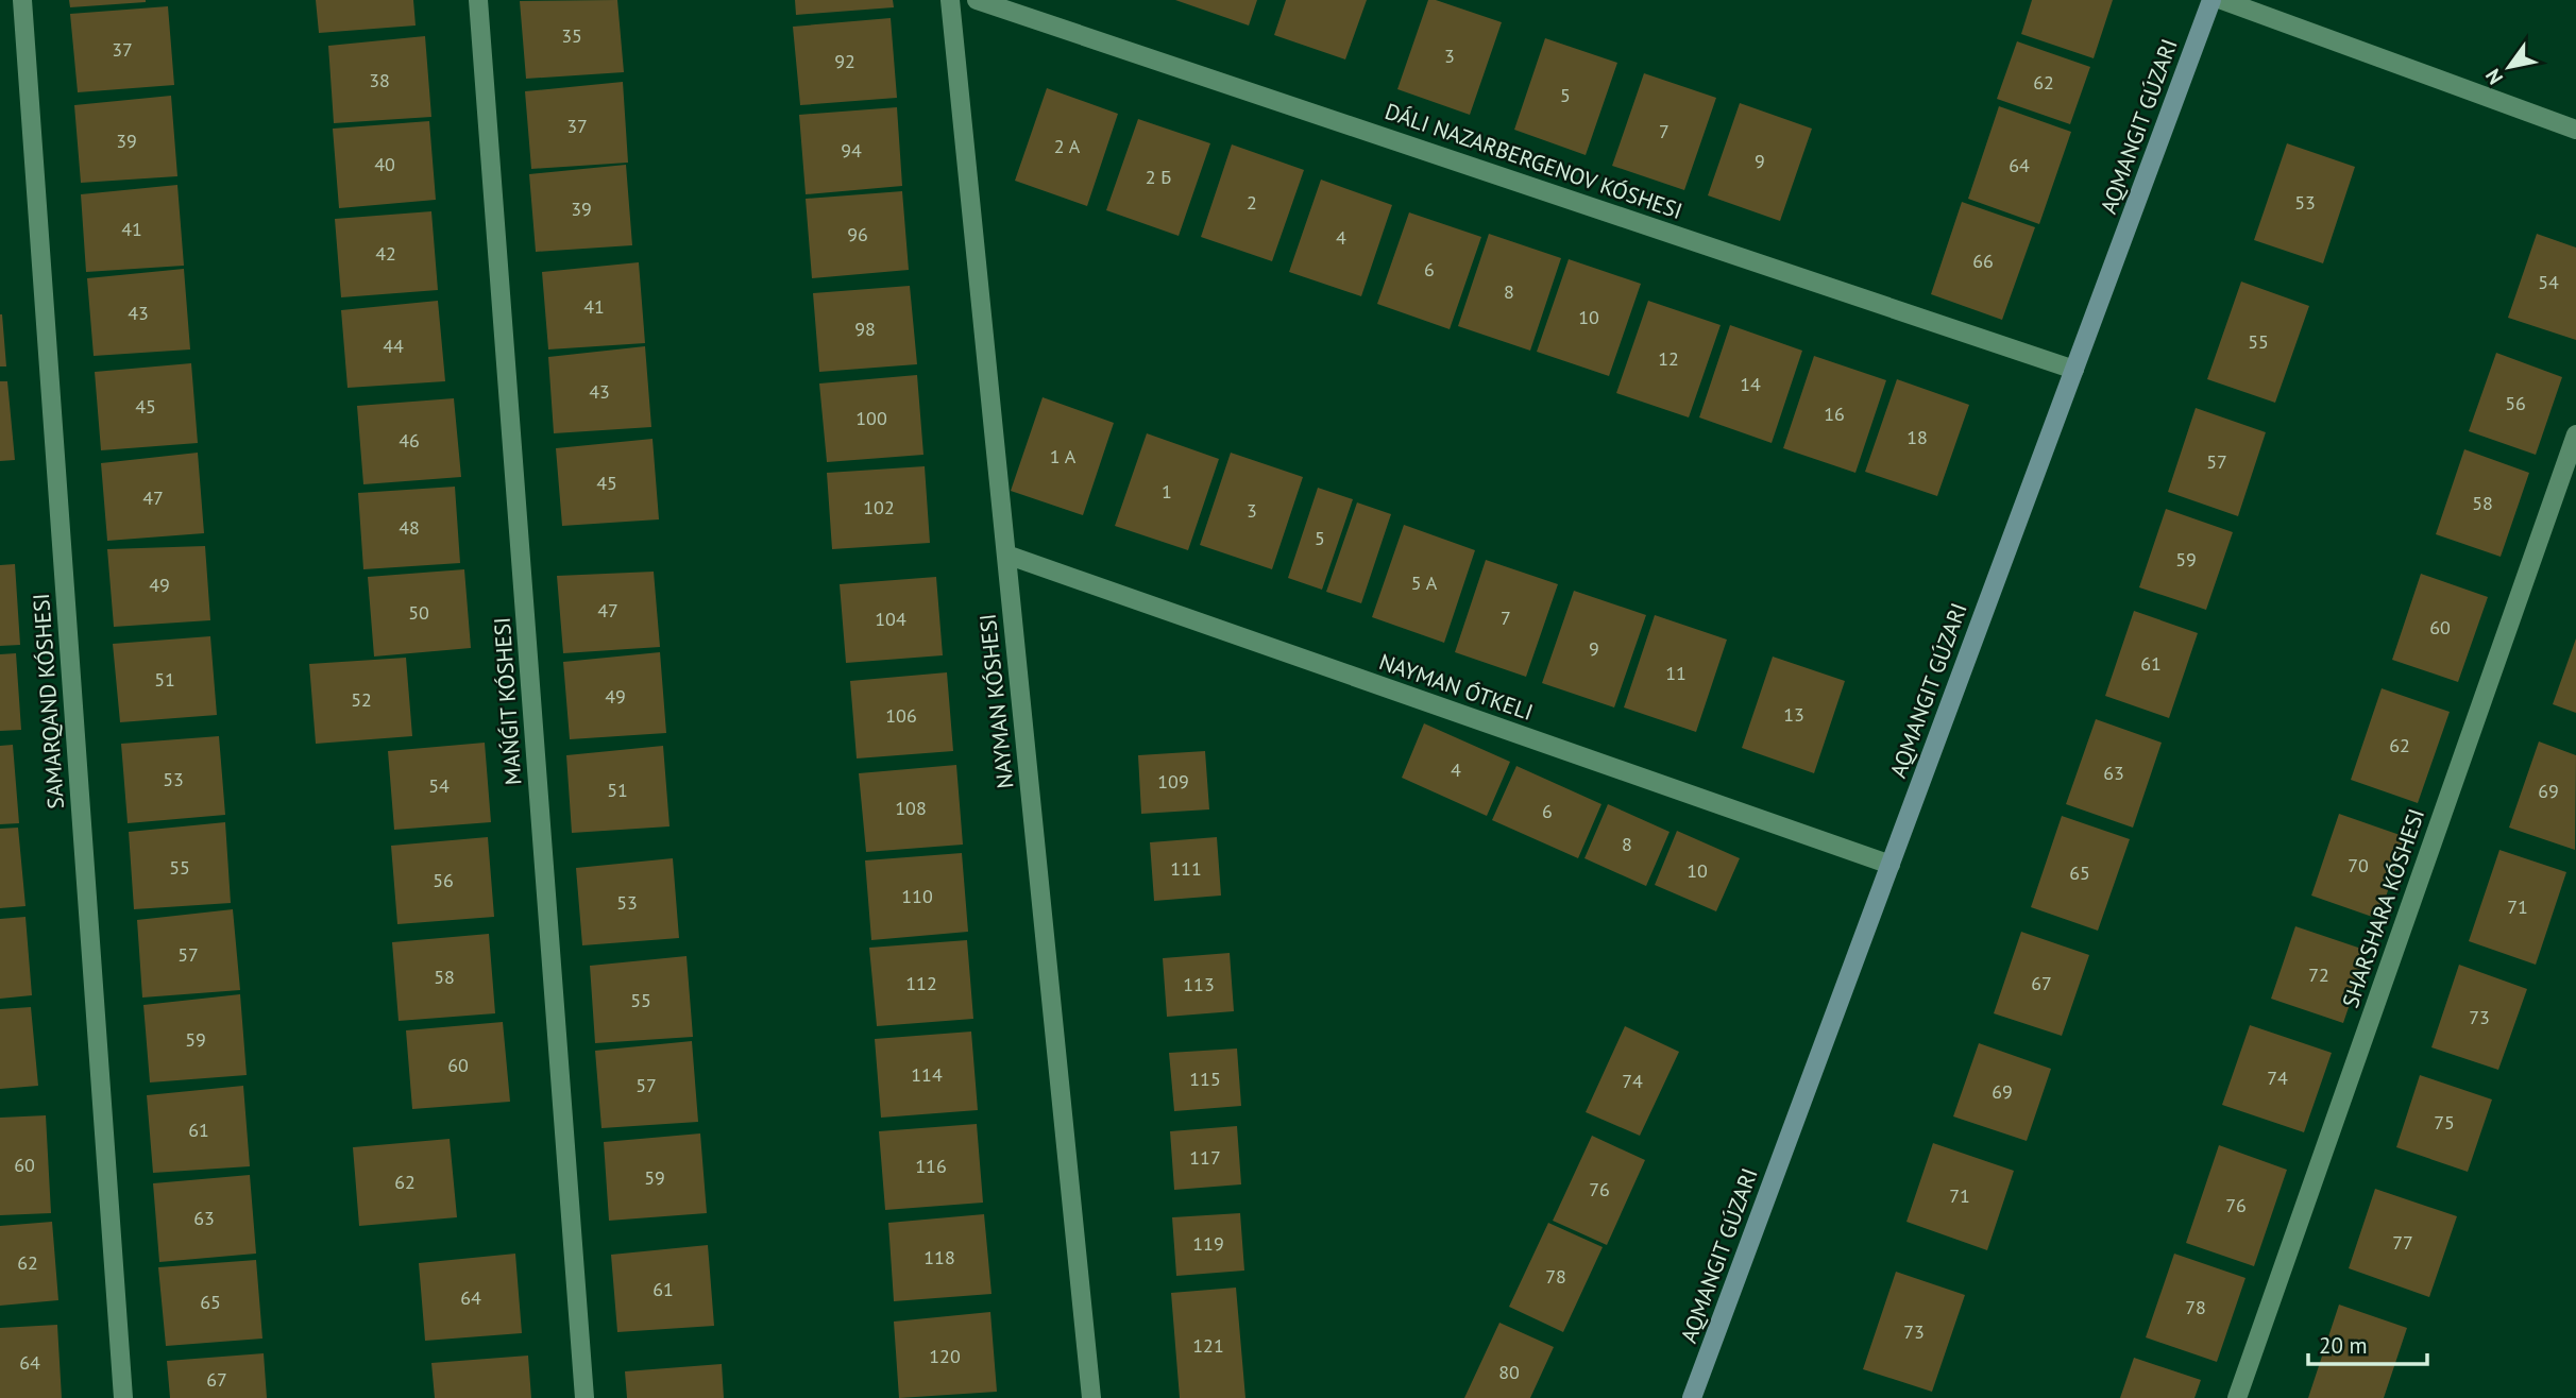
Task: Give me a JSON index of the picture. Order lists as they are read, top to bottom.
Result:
{
  "streets": {
    "street": [
      "DÁLI NAZARBERGENOV KÓSHESI",
      "NAYMAN ÓTKELI",
      "SAMARQAND KÓSHESI",
      "NAYMAN KÓSHESI",
      "SHARSHARA KÓSHESI"
    ]
  },
  "crossings": [
    ["NAYMAN ÓTKELI", "NAYMAN KÓSHESI"]
  ],
  "house_numbers": [
    "35",
    "37",
    "3",
    "92",
    "38",
    "62",
    "5",
    "37",
    "7",
    "39",
    "2 А",
    "94",
    "9",
    "40",
    "64",
    "2 Б",
    "2",
    "53",
    "39",
    "41",
    "96",
    "4",
    "42",
    "66",
    "6",
    "54",
    "8",
    "41",
    "43",
    "10",
    "98",
    "55",
    "44",
    "12",
    "14",
    "43",
    "56",
    "45",
    "16",
    "100",
    "18",
    "46",
    "1 А",
    "57",
    "45",
    "1",
    "47",
    "58",
    "102",
    "3",
    "48",
    "5",
    "59",
    "5 А",
    "49",
    "47",
    "50",
    "7",
    "104",
    "60",
    "9",
    "61",
    "11",
    "51",
    "49",
    "52",
    "13",
    "106",
    "62",
    "4",
    "63",
    "53",
    "109",
    "54",
    "51",
    "69",
    "108",
    "6",
    "8",
    "70",
    "55",
    "111",
    "10",
    "65",
    "56",
    "110",
    "53",
    "71",
    "57",
    "72",
    "58",
    "112",
    "67",
    "113",
    "55",
    "73",
    "59",
    "60",
    "114",
    "74",
    "115",
    "74",
    "57",
    "69",
    "75",
    "61",
    "117",
    "60",
    "116",
    "59",
    "62",
    "76",
    "71",
    "76",
    "63",
    "77",
    "119",
    "118",
    "62",
    "78",
    "61",
    "64",
    "65",
    "78",
    "73",
    "121",
    "120",
    "64",
    "80",
    "67"
  ],
  "scale_bar": "20 m",
  "north": "bottom left"
}
